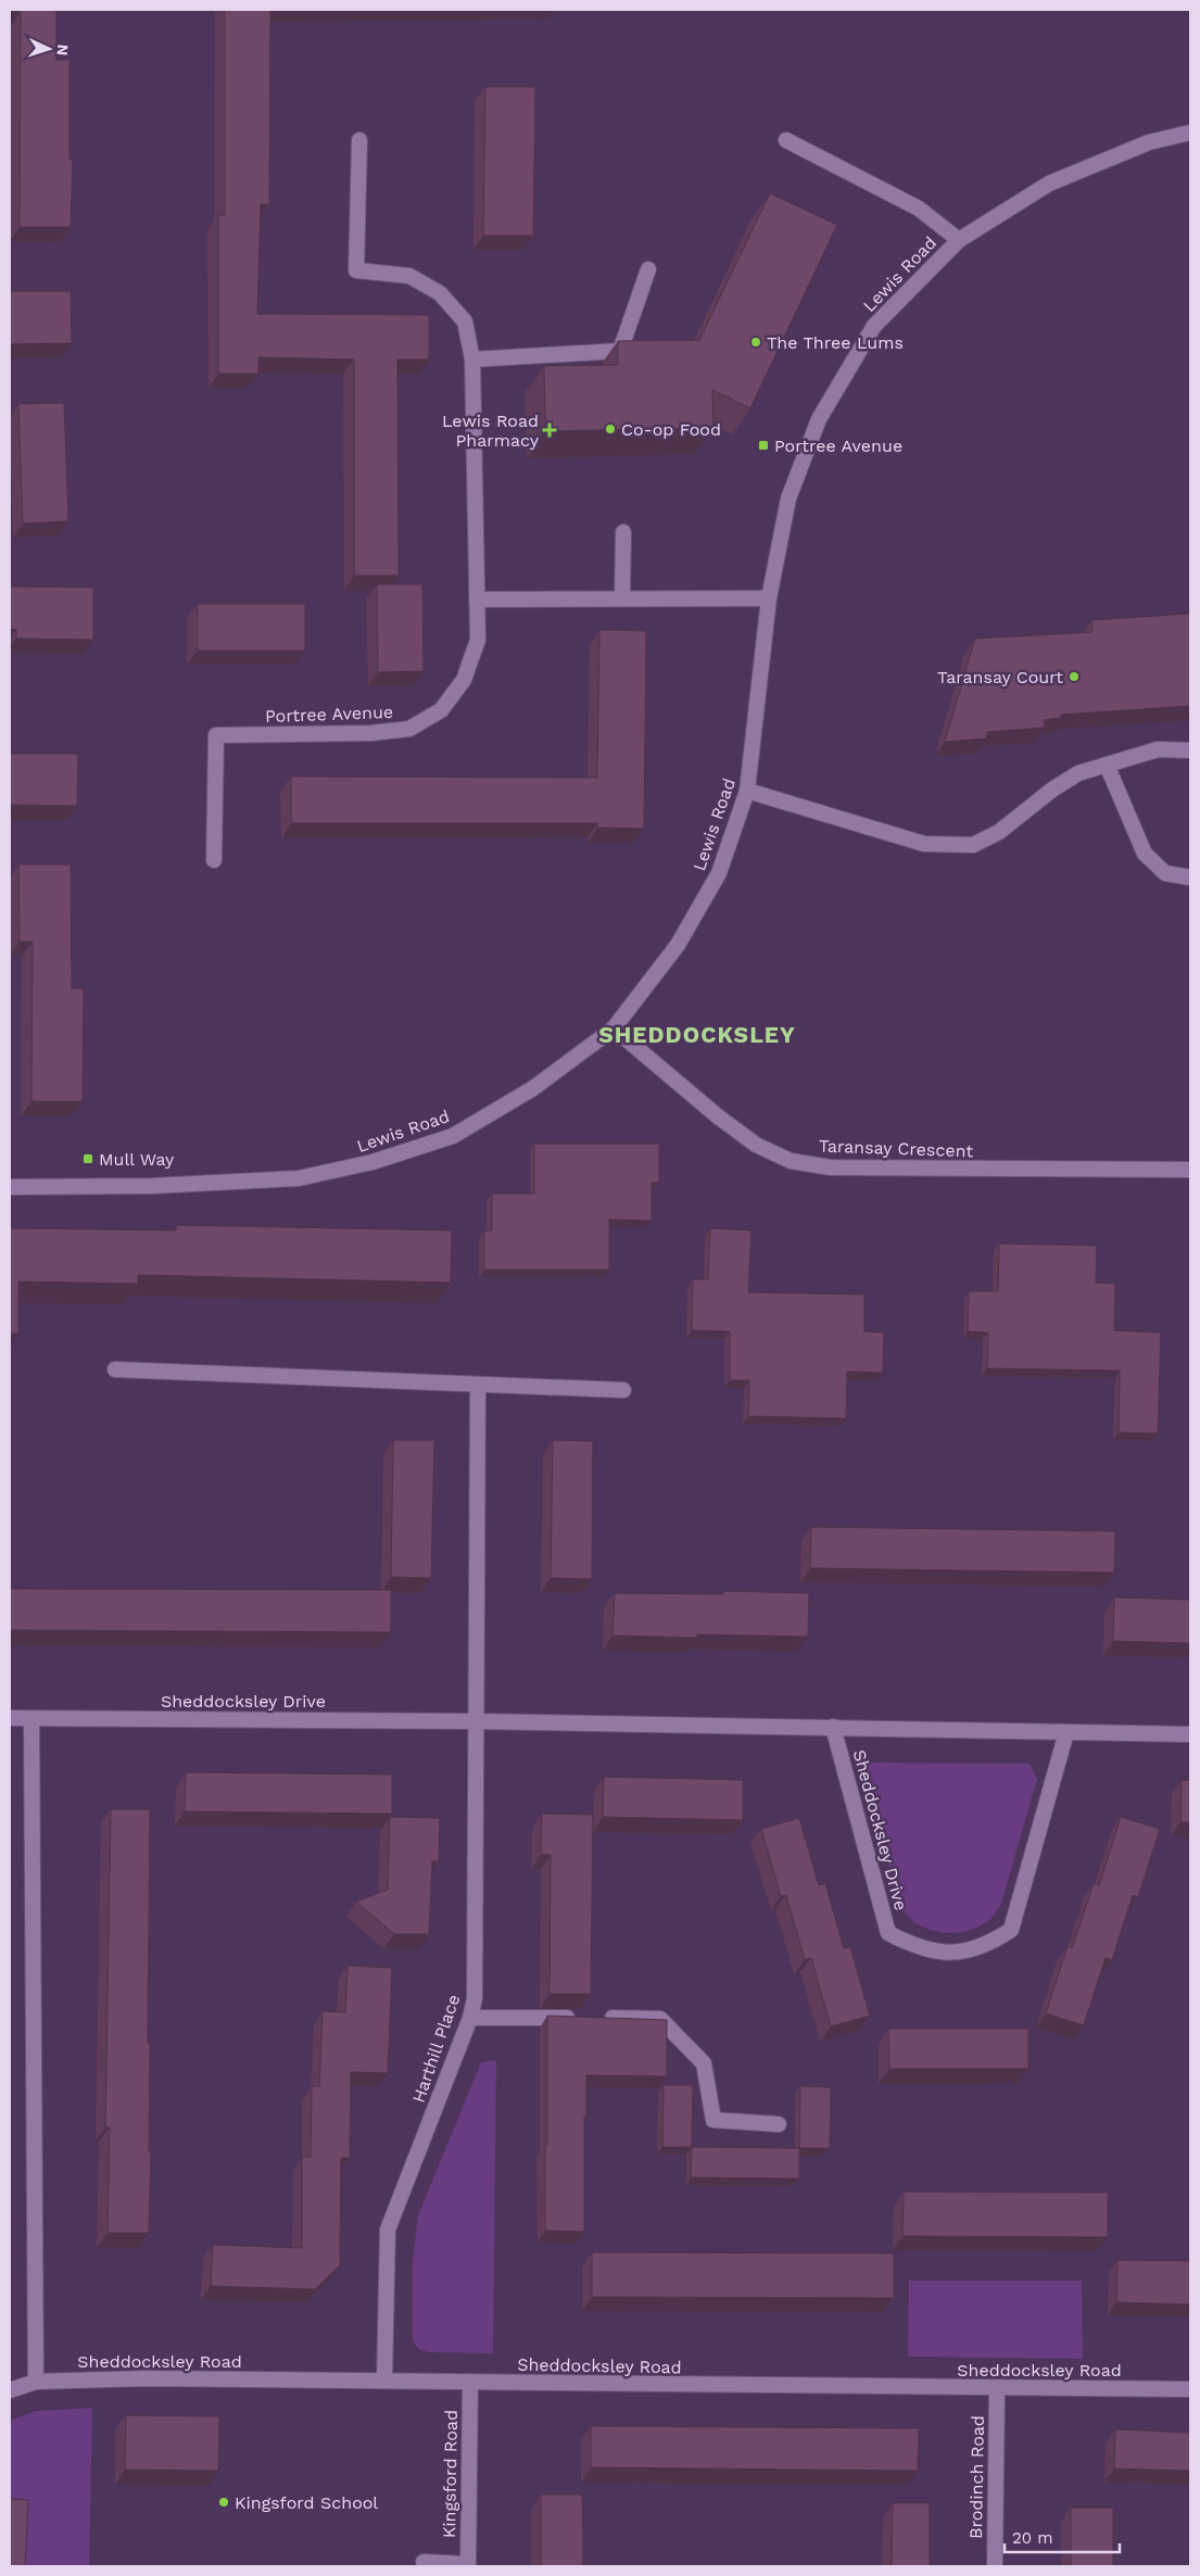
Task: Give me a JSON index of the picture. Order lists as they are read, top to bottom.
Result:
{
  "streets": {
    "street": [
      "Lewis Road",
      "Portree Avenue",
      "Taransay Crescent",
      "Sheddocksley Drive",
      "Harthill Place",
      "Sheddocksley Road",
      "Kingsford Road",
      "Brodinch Road"
    ]
  },
  "crossings": [
    ["Lewis Road", "Taransay Crescent"],
    ["Sheddocksley Drive", "Harthill Place"],
    ["Harthill Place", "Sheddocksley Road"],
    ["Sheddocksley Road", "Kingsford Road"],
    ["Sheddocksley Road", "Brodinch Road"]
  ],
  "districts": ["SHEDDOCKSLEY"],
  "places": {
    "other": [
      "The Three Lums",
      "Co-op Food",
      "Taransay Court",
      "Kingsford School"
    ],
    "health": ["Lewis Road Pharmacy"],
    "transit": ["Portree Avenue", "Mull Way"]
  },
  "scale_bar": "20 m",
  "north": "right"
}
